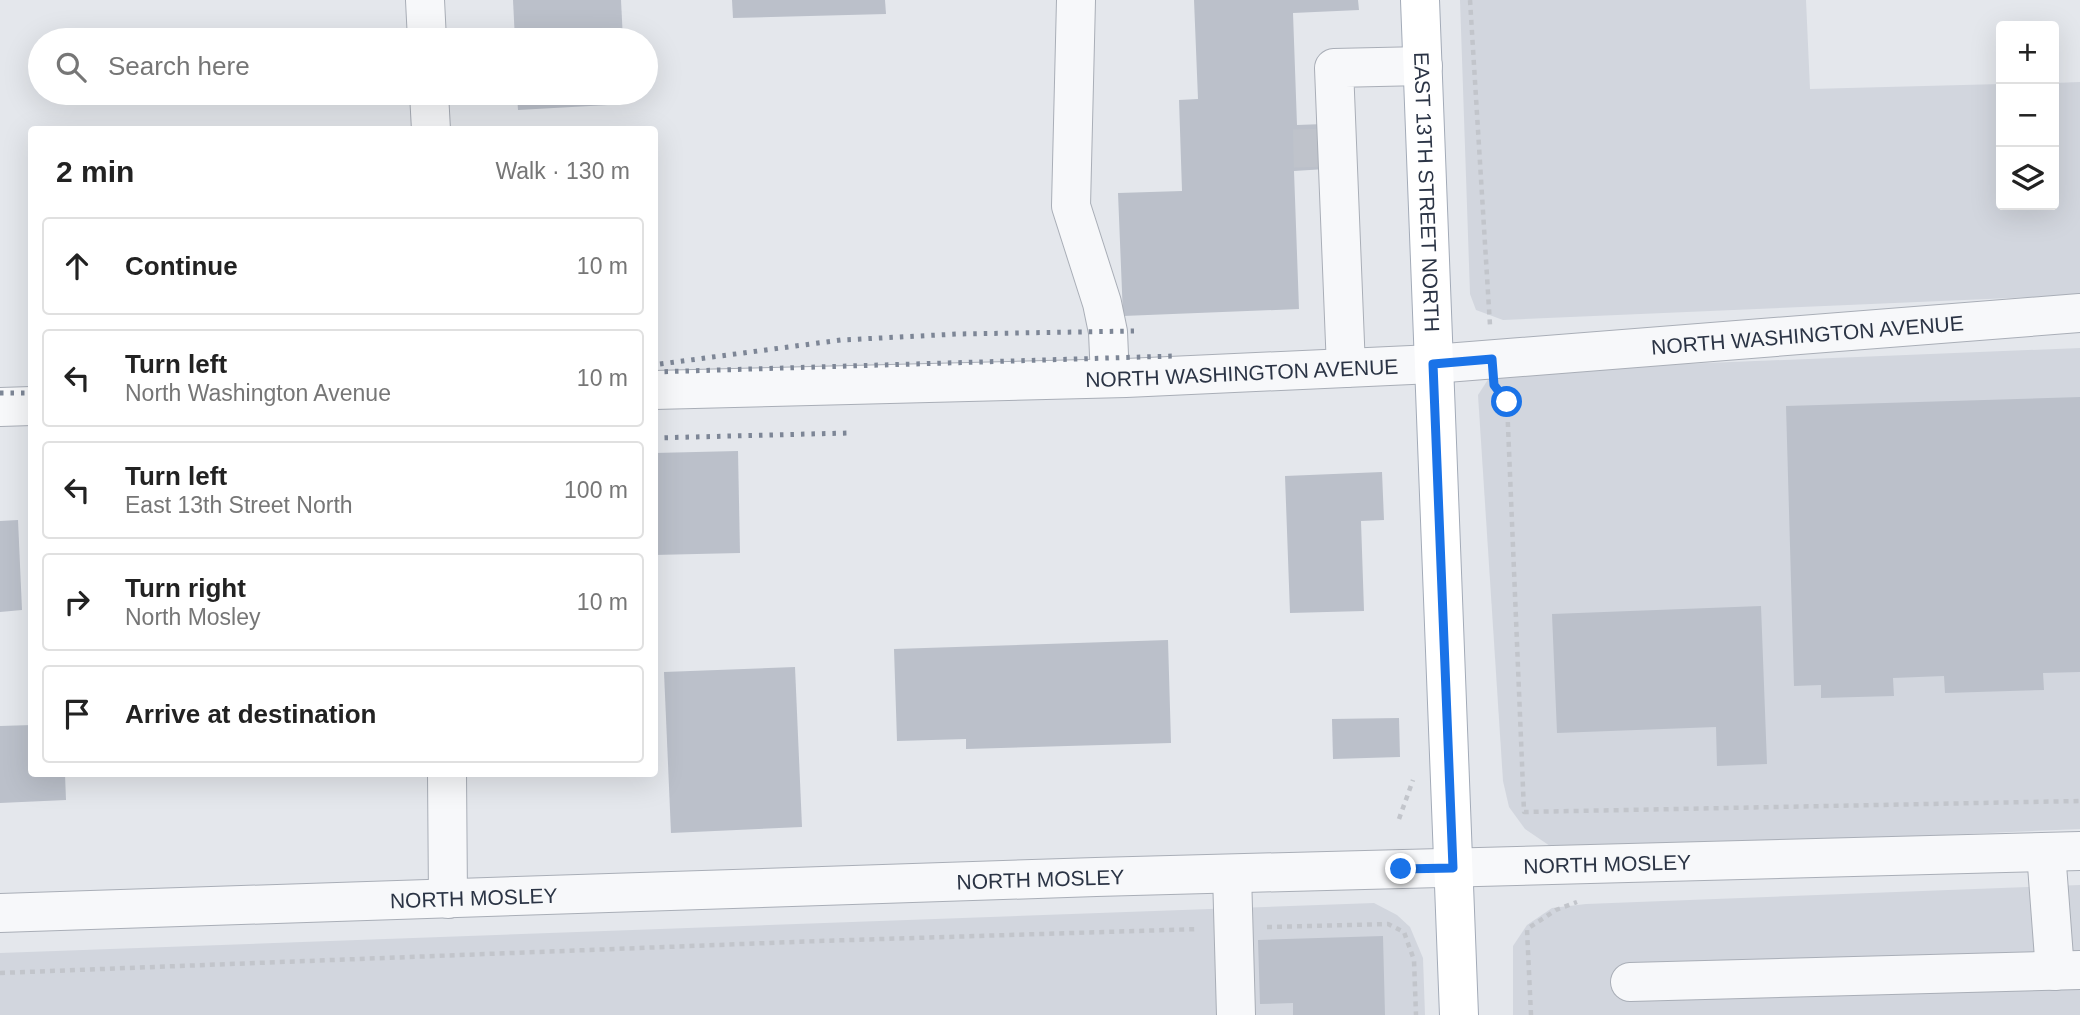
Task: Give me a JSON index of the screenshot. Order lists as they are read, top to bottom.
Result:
{
  "streets": {
    "main road": ["EAST 13TH STREET NORTH"],
    "street": ["NORTH WASHINGTON AVENUE", "NORTH MOSLEY"]
  },
  "crossings": [
    ["EAST 13TH STREET NORTH", "NORTH WASHINGTON AVENUE"],
    ["EAST 13TH STREET NORTH", "NORTH MOSLEY"]
  ],
  "page": {
    "map_buttons": ["+", "−"],
    "search": "Search here",
    "heading": ["2 min", "Walk · 130 m"],
    "list": [
      ["Continue", "10 m"],
      ["Turn left", "North Washington Avenue", "10 m"],
      ["Turn left", "East 13th Street North", "100 m"],
      ["Turn right", "North Mosley", "10 m"],
      "Arrive at destination"
    ]
  }
}
